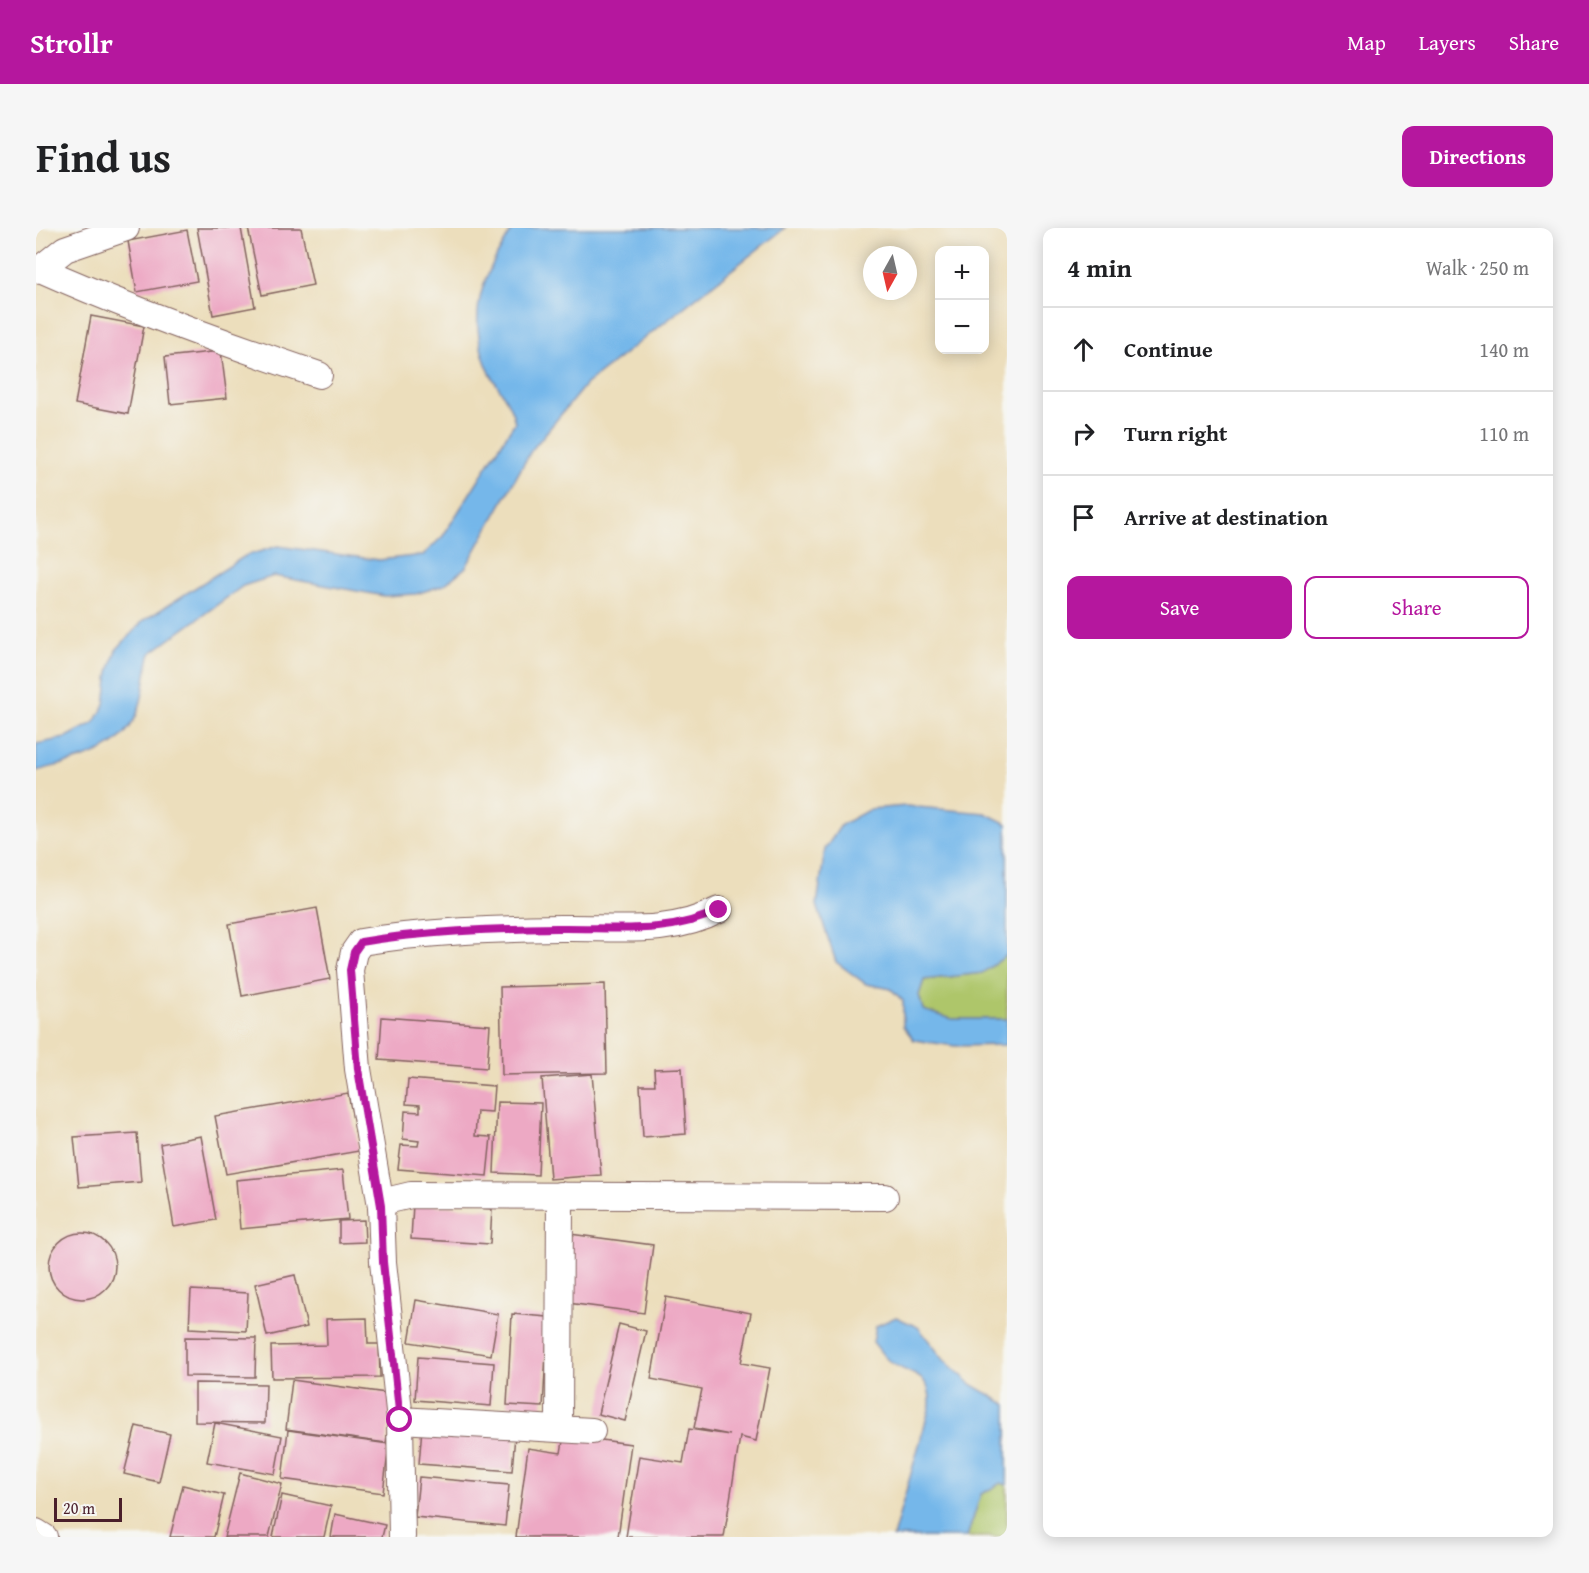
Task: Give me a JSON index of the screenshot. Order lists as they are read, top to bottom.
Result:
{
  "scale_bar": "20 m",
  "north": "bottom",
  "page": {
    "header": "Strollr",
    "nav": ["Map", "Layers", "Share"],
    "title": "Find us",
    "buttons": [
      "Directions",
      ["Save", "Share"]
    ],
    "heading": ["4 min", "Walk · 250 m"],
    "map_buttons": ["+", "−"],
    "list": [
      ["Continue", "140 m"],
      ["Turn right", "110 m"],
      "Arrive at destination"
    ],
    "scale": "20 m"
  }
}
